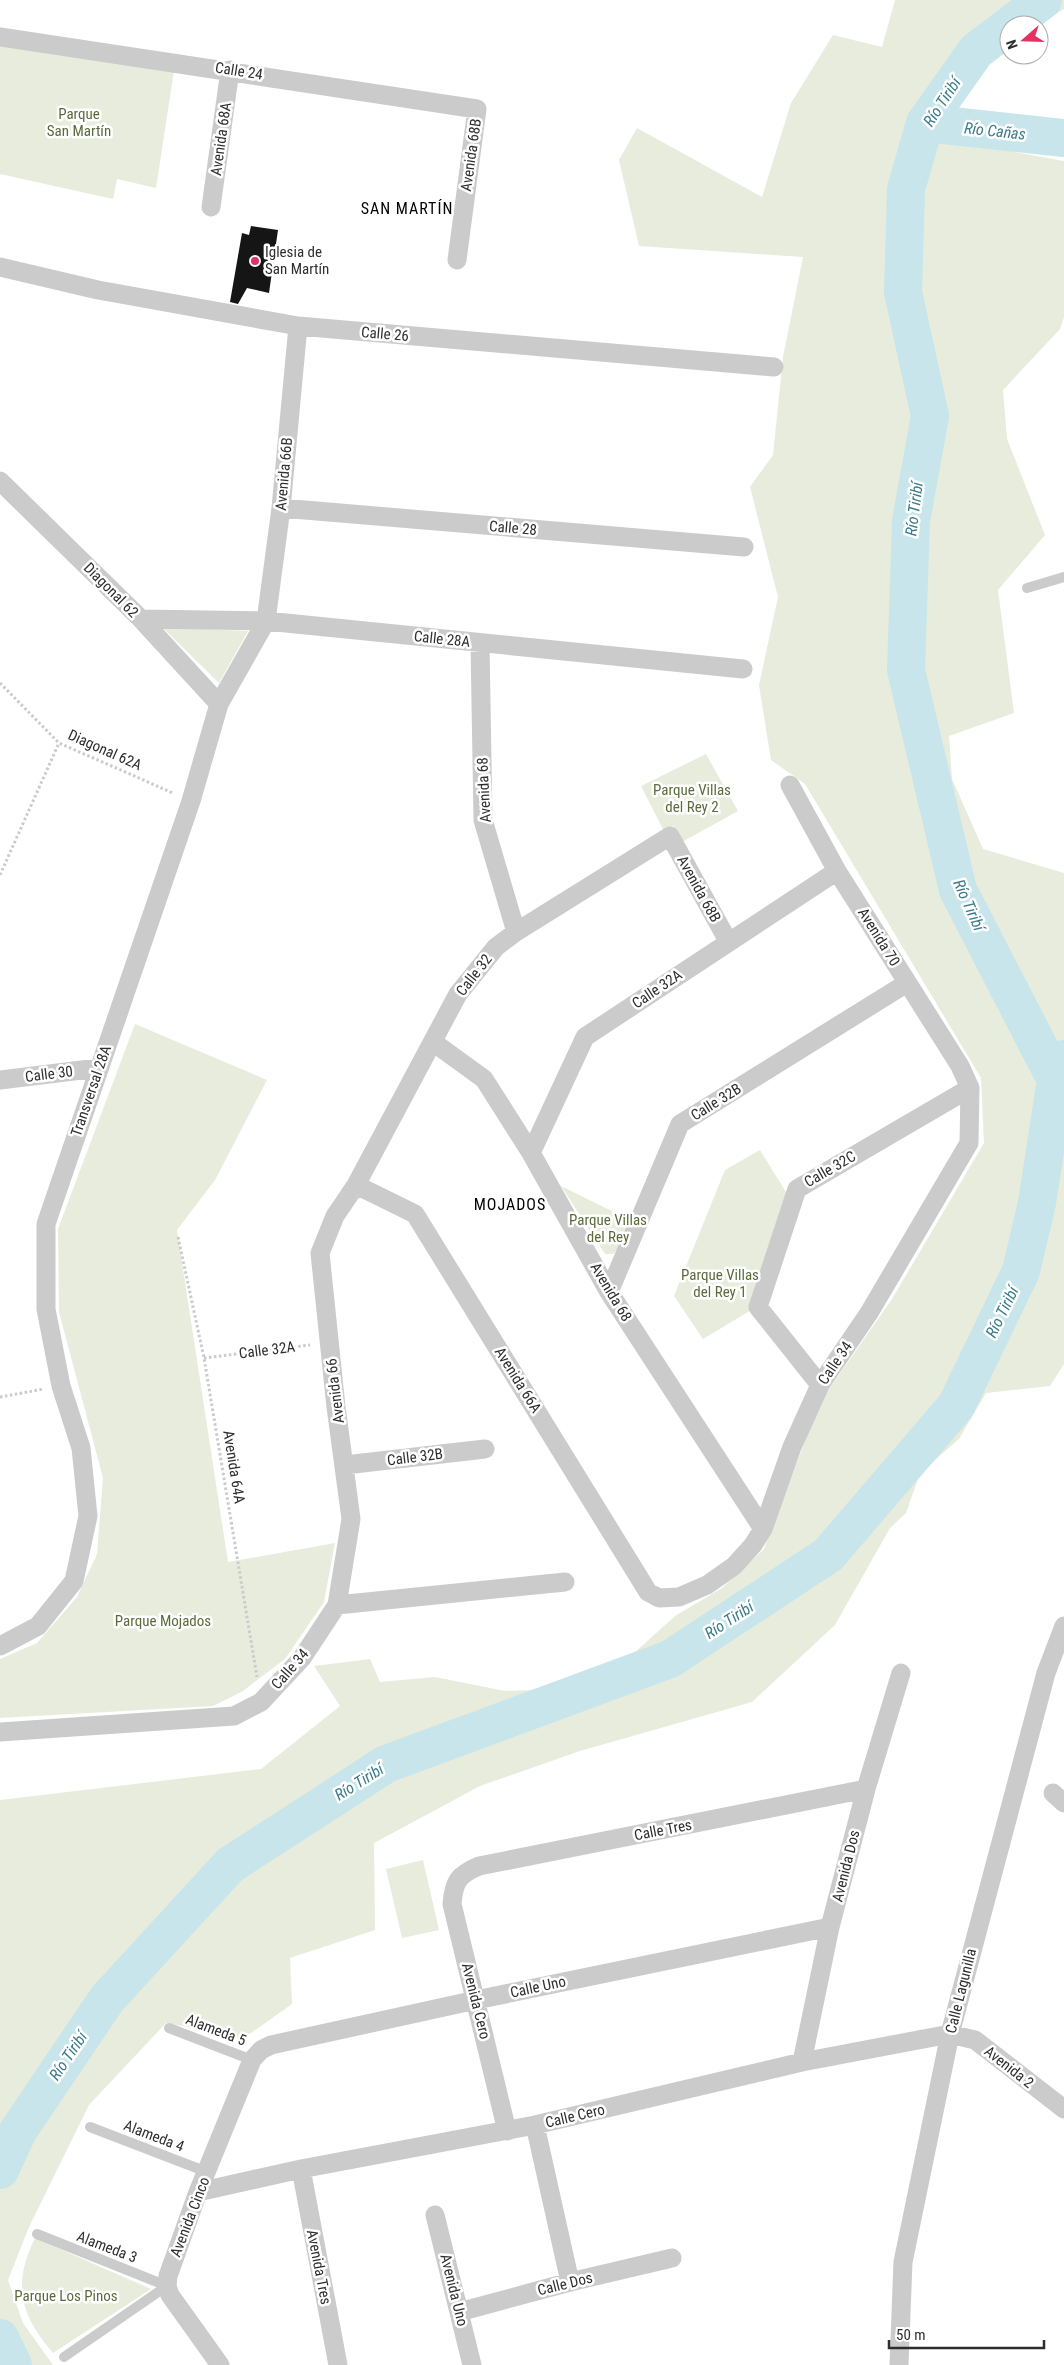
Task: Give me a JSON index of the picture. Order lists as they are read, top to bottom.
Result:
{
  "streets": {
    "street": [
      "Calle 24",
      "Avenida 68A",
      "Avenida 68B",
      "Calle 26",
      "Avenida 66B",
      "Calle 28",
      "Diagonal 62",
      "Calle 28A",
      "Avenida 68",
      "Avenida 70",
      "Calle 32",
      "Calle 32A",
      "Calle 30",
      "Transversal 28A",
      "Calle 32B",
      "Calle 32C",
      "Calle 34",
      "Avenida 66A",
      "Avenida 66",
      "Calle Tres",
      "Avenida Dos",
      "Calle Uno",
      "Calle Lagunilla",
      "Avenida Cero",
      "Avenida 2",
      "Calle Cero",
      "Avenida Cinco",
      "Avenida Tres",
      "Calle Dos",
      "Avenida Uno"
    ],
    "lane": ["Alameda 5", "Alameda 4", "Alameda 3"],
    "path": ["Diagonal 62A", "Avenida 64A"]
  },
  "crossings": [
    ["Calle 24", "Avenida 68A"],
    ["Calle 24", "Avenida 68B"],
    ["Avenida 68B", "Calle 32"],
    ["Avenida 68B", "Calle 32A"],
    ["Calle 26", "Avenida 66B"],
    ["Avenida 66B", "Calle 28"],
    ["Avenida 66B", "Calle 28A"],
    ["Avenida 66B", "Transversal 28A"],
    ["Diagonal 62", "Calle 28A"],
    ["Diagonal 62", "Transversal 28A"],
    ["Calle 28A", "Avenida 68"],
    ["Calle 28A", "Transversal 28A"],
    ["Diagonal 62A", "Transversal 28A"],
    ["Avenida 68", "Calle 32"],
    ["Avenida 68", "Calle 32A"],
    ["Avenida 68", "Calle 32B"],
    ["Avenida 68", "Calle 34"],
    ["Avenida 70", "Calle 32A"],
    ["Avenida 70", "Calle 32B"],
    ["Avenida 70", "Calle 32C"],
    ["Avenida 70", "Calle 34"],
    ["Calle 32", "Avenida 66A"],
    ["Calle 32", "Avenida 66"],
    ["Calle 32A", "Avenida 66"],
    ["Calle 32A", "Avenida 64A"],
    ["Calle 30", "Transversal 28A"],
    ["Calle 32B", "Avenida 66"],
    ["Calle 32C", "Calle 34"],
    ["Calle 34", "Avenida 66A"],
    ["Calle 34", "Avenida 66"],
    ["Calle 34", "Avenida 64A"],
    ["Avenida 66A", "Avenida 66"],
    ["Calle Tres", "Avenida Dos"],
    ["Calle Tres", "Avenida Cero"],
    ["Avenida Dos", "Calle Uno"],
    ["Avenida Dos", "Calle Cero"],
    ["Calle Uno", "Avenida Cero"],
    ["Calle Uno", "Alameda 5"],
    ["Calle Uno", "Avenida Cinco"],
    ["Calle Lagunilla", "Avenida 2"],
    ["Calle Lagunilla", "Calle Cero"],
    ["Avenida Cero", "Calle Cero"],
    ["Alameda 5", "Avenida Cinco"],
    ["Avenida 2", "Calle Cero"],
    ["Calle Cero", "Avenida Cinco"],
    ["Calle Cero", "Avenida Tres"],
    ["Alameda 4", "Avenida Cinco"],
    ["Avenida Cinco", "Alameda 3"],
    ["Calle Dos", "Avenida Uno"]
  ],
  "districts": ["SAN MARTÍN", "MOJADOS"],
  "water": ["Río Tiribí", "Río Cañas"],
  "parks": [
    "Parque San Martín",
    "Parque Villas del Rey 2",
    "Parque Villas del Rey",
    "Parque Villas del Rey 1",
    "Parque Mojados",
    "Parque Los Pinos"
  ],
  "places": ["Iglesia de San Martín"],
  "scale_bar": "50 m",
  "north": "left"
}
